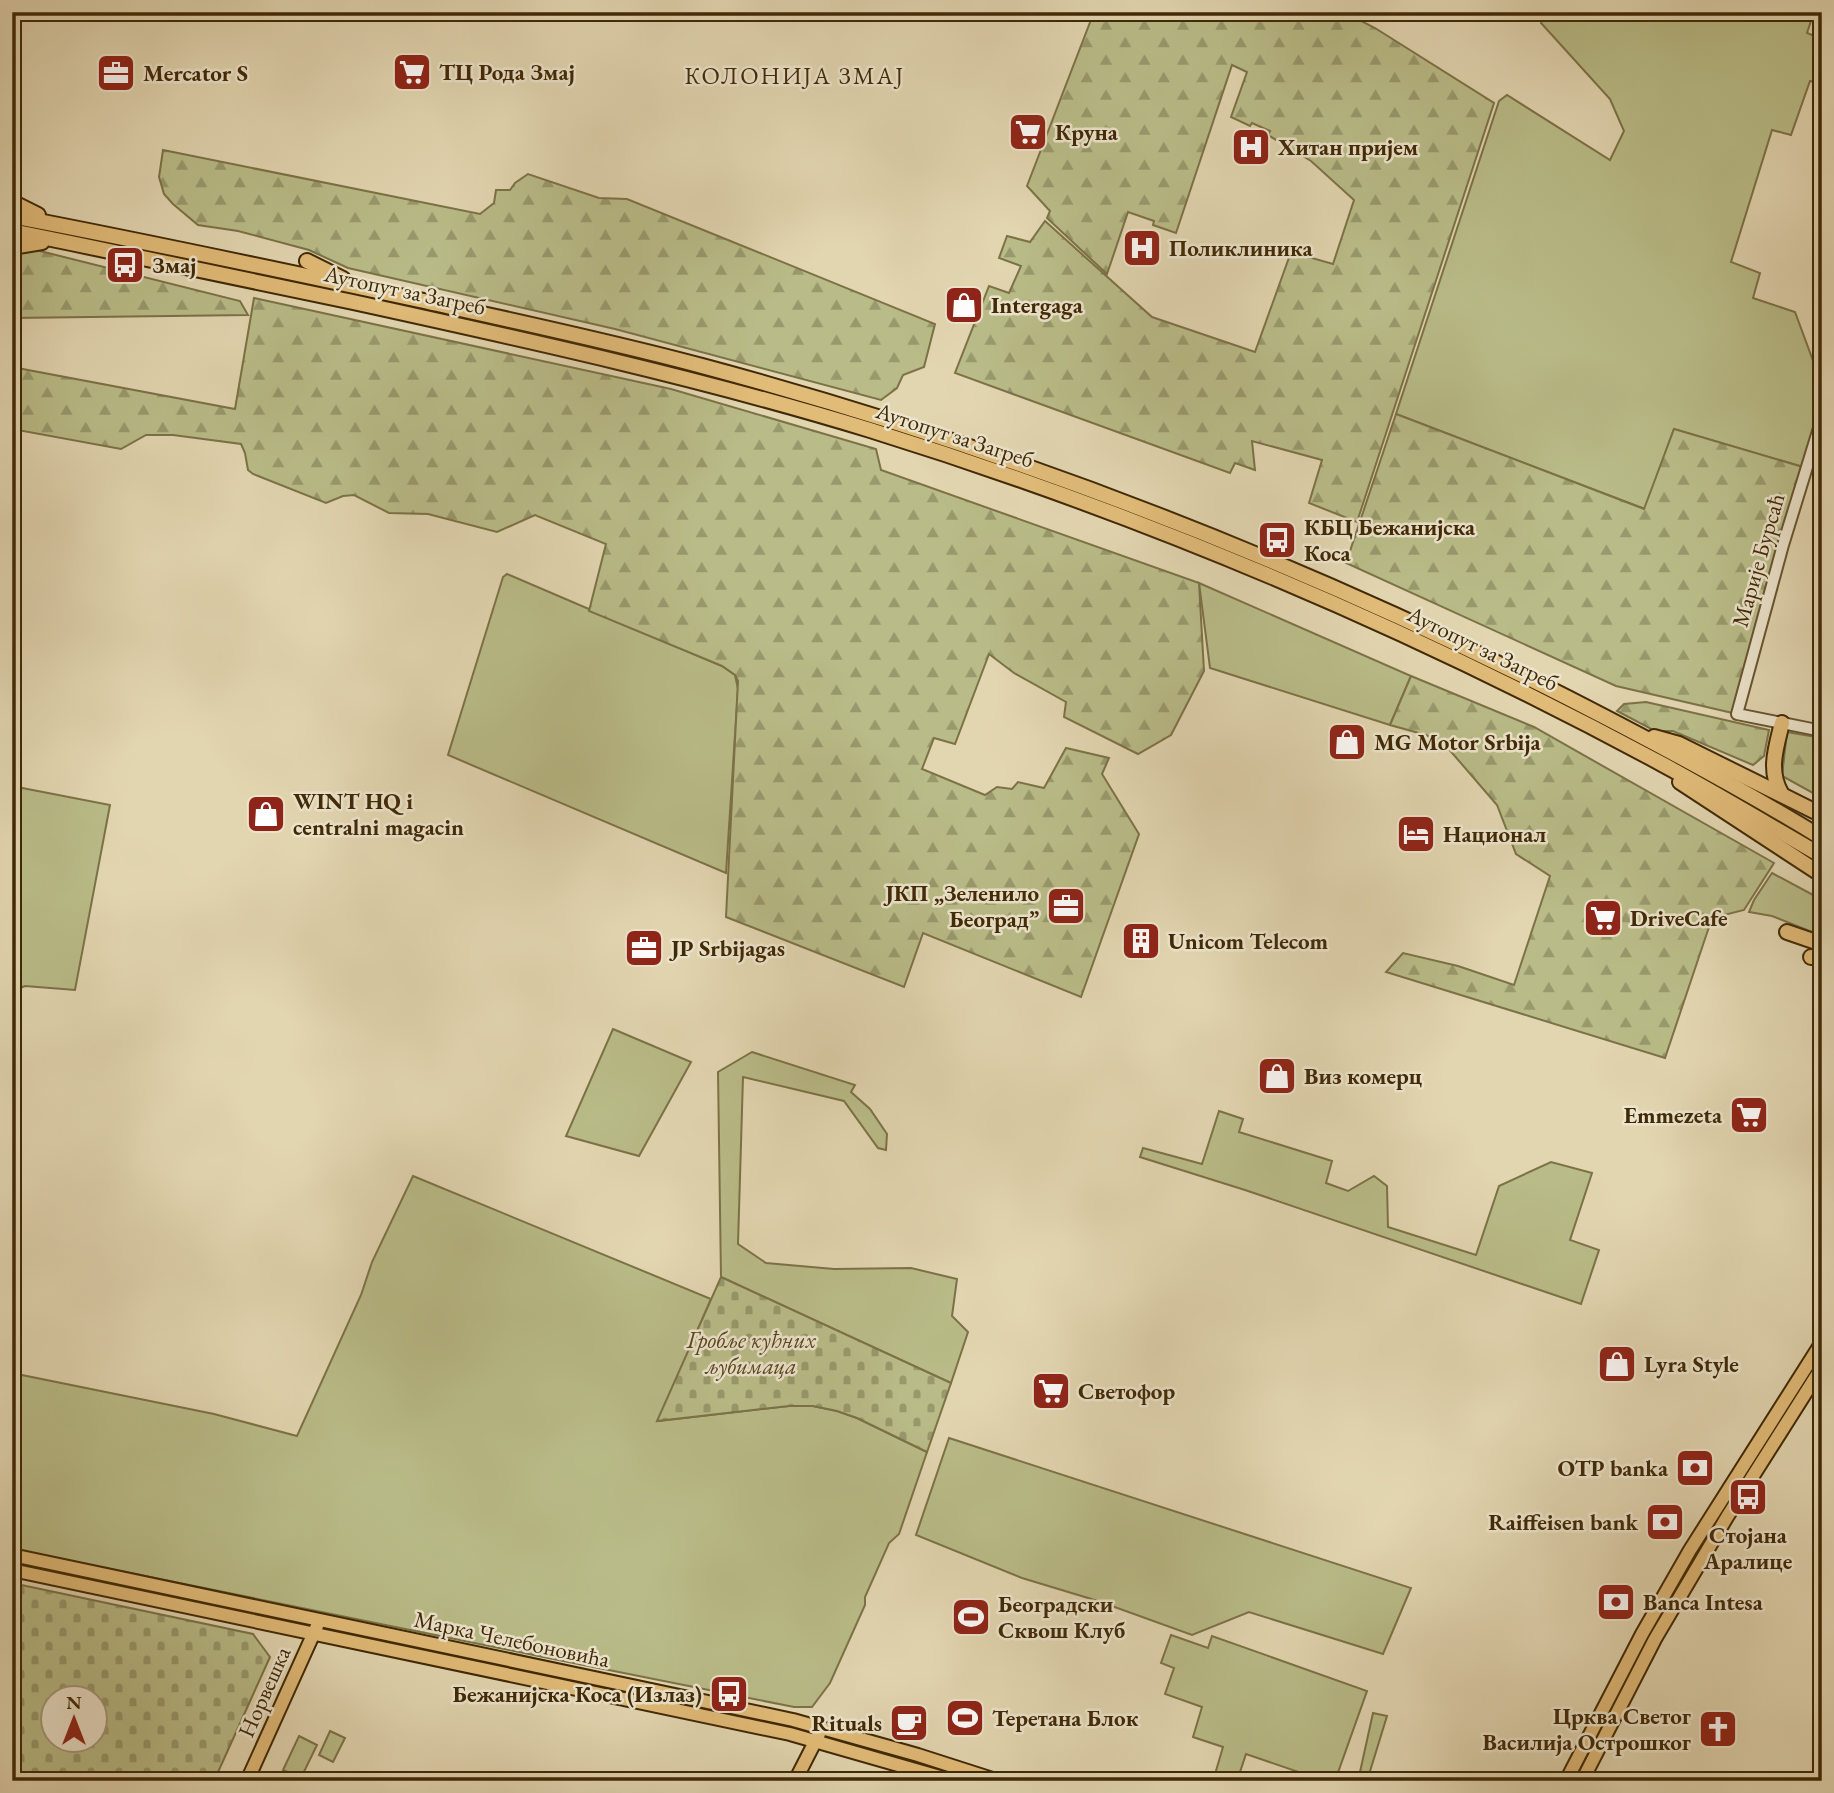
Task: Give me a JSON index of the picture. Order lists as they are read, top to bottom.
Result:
{
  "streets": {
    "highway": ["Аутопут за Загреб"],
    "main road": ["Марка Челебоновића", "Норвешка"],
    "street": ["Марије Бурсаћ"]
  },
  "crossings": [
    ["Марка Челебоновића", "Норвешка"]
  ],
  "districts": ["КОЛОНИЈА ЗМАЈ"],
  "parks": ["Гробље кућних љубимаца"],
  "places": {
    "supermarket": [
      "ТЦ Рода Змај",
      "Круна",
      "DriveCafe",
      "Emmezeta",
      "Светофор"
    ],
    "office": ["Mercator S", "ЈКП „Зеленило Београд”", "JP Srbijagas"],
    "hospital": ["Хитан пријем", "Поликлиника"],
    "bus stop": [
      "Змај",
      "КБЦ Бежанијска Коса",
      "Стојана Аралице",
      "Бежанијска Коса (Излаз)"
    ],
    "shop": [
      "Intergaga",
      "MG Motor Srbija",
      "WINT HQ i centralni magacin",
      "Виз комерц",
      "Lyra Style"
    ],
    "hotel": ["Национал"],
    "building": ["Unicom Telecom"],
    "bank": ["OTP banka", "Raiffeisen bank", "Banca Intesa"],
    "sports": ["Београдски Сквош Клуб", "Теретана Блок"],
    "cafe": ["Rituals"],
    "church": ["Црква Светог Василија Острошког"]
  },
  "north": "top"
}
